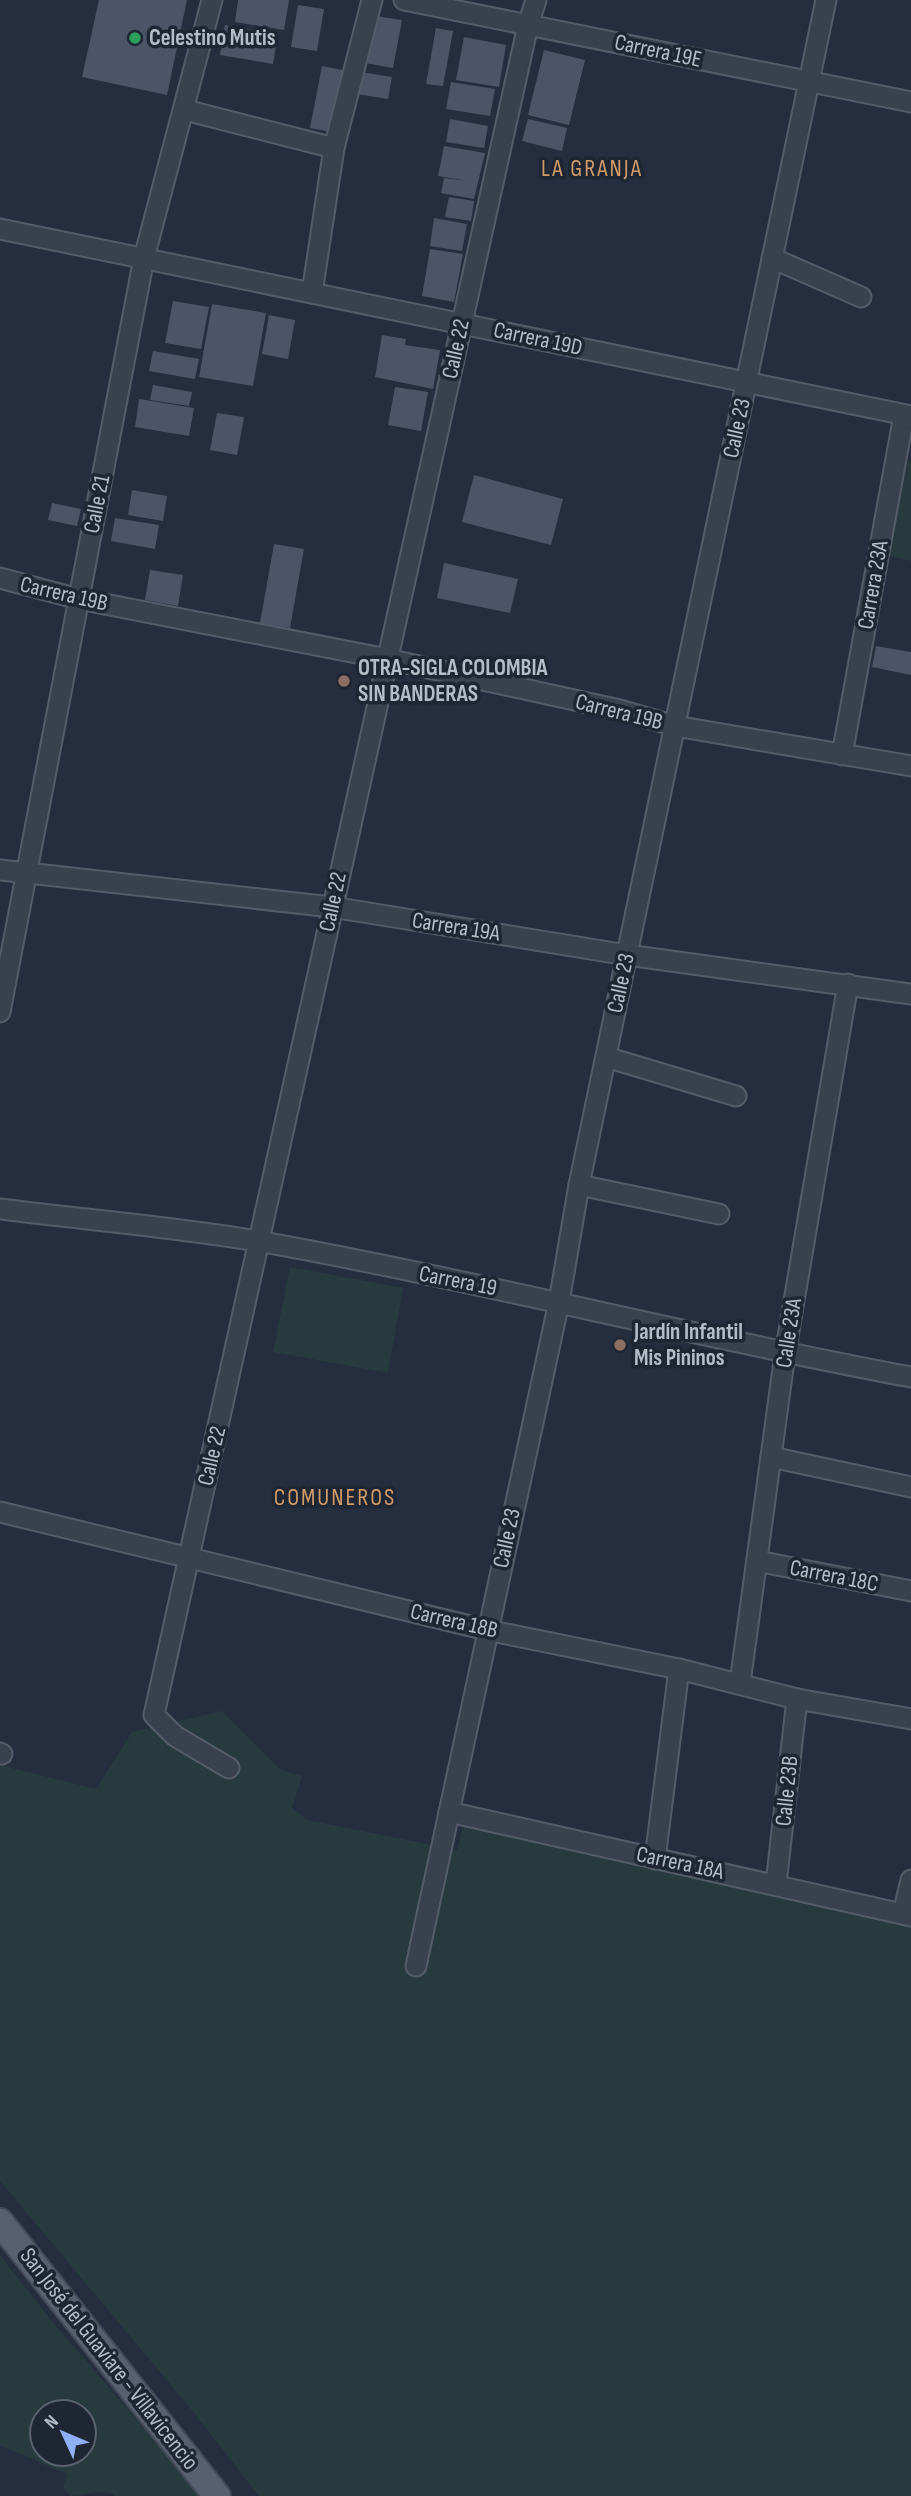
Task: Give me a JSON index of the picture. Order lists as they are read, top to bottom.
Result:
{
  "streets": {
    "main road": ["San José del Guaviare - Villavicencio"],
    "street": [
      "Carrera 19E",
      "Carrera 19D",
      "Calle 22",
      "Calle 23",
      "Calle 21",
      "Carrera 23A",
      "Carrera 19B",
      "Carrera 19A",
      "Carrera 19",
      "Calle 23A",
      "Carrera 18C",
      "Carrera 18B",
      "Calle 23B",
      "Carrera 18A"
    ]
  },
  "crossings": [
    ["Carrera 19E", "Calle 22"],
    ["Carrera 19E", "Calle 23"],
    ["Carrera 19D", "Calle 22"],
    ["Carrera 19D", "Calle 23"],
    ["Carrera 19D", "Calle 21"],
    ["Carrera 19D", "Carrera 23A"],
    ["Calle 22", "Carrera 19B"],
    ["Calle 22", "Carrera 19A"],
    ["Calle 22", "Carrera 19"],
    ["Calle 22", "Carrera 18B"],
    ["Calle 23", "Carrera 19B"],
    ["Calle 23", "Carrera 19A"],
    ["Calle 23", "Carrera 19"],
    ["Calle 23", "Carrera 18B"],
    ["Calle 23", "Carrera 18A"],
    ["Calle 21", "Carrera 19B"],
    ["Calle 21", "Carrera 19A"],
    ["Carrera 23A", "Carrera 19B"],
    ["Carrera 19A", "Calle 23A"],
    ["Carrera 19", "Calle 23A"],
    ["Calle 23A", "Carrera 18C"],
    ["Calle 23A", "Carrera 18B"],
    ["Carrera 18B", "Calle 23B"],
    ["Calle 23B", "Carrera 18A"]
  ],
  "districts": ["LA GRANJA", "COMUNEROS"],
  "places": ["Celestino Mutis", "OTRA-SIGLA COLOMBIA SIN BANDERAS", "Jardín Infantil Mis Pininos"],
  "north": "top left"
}
